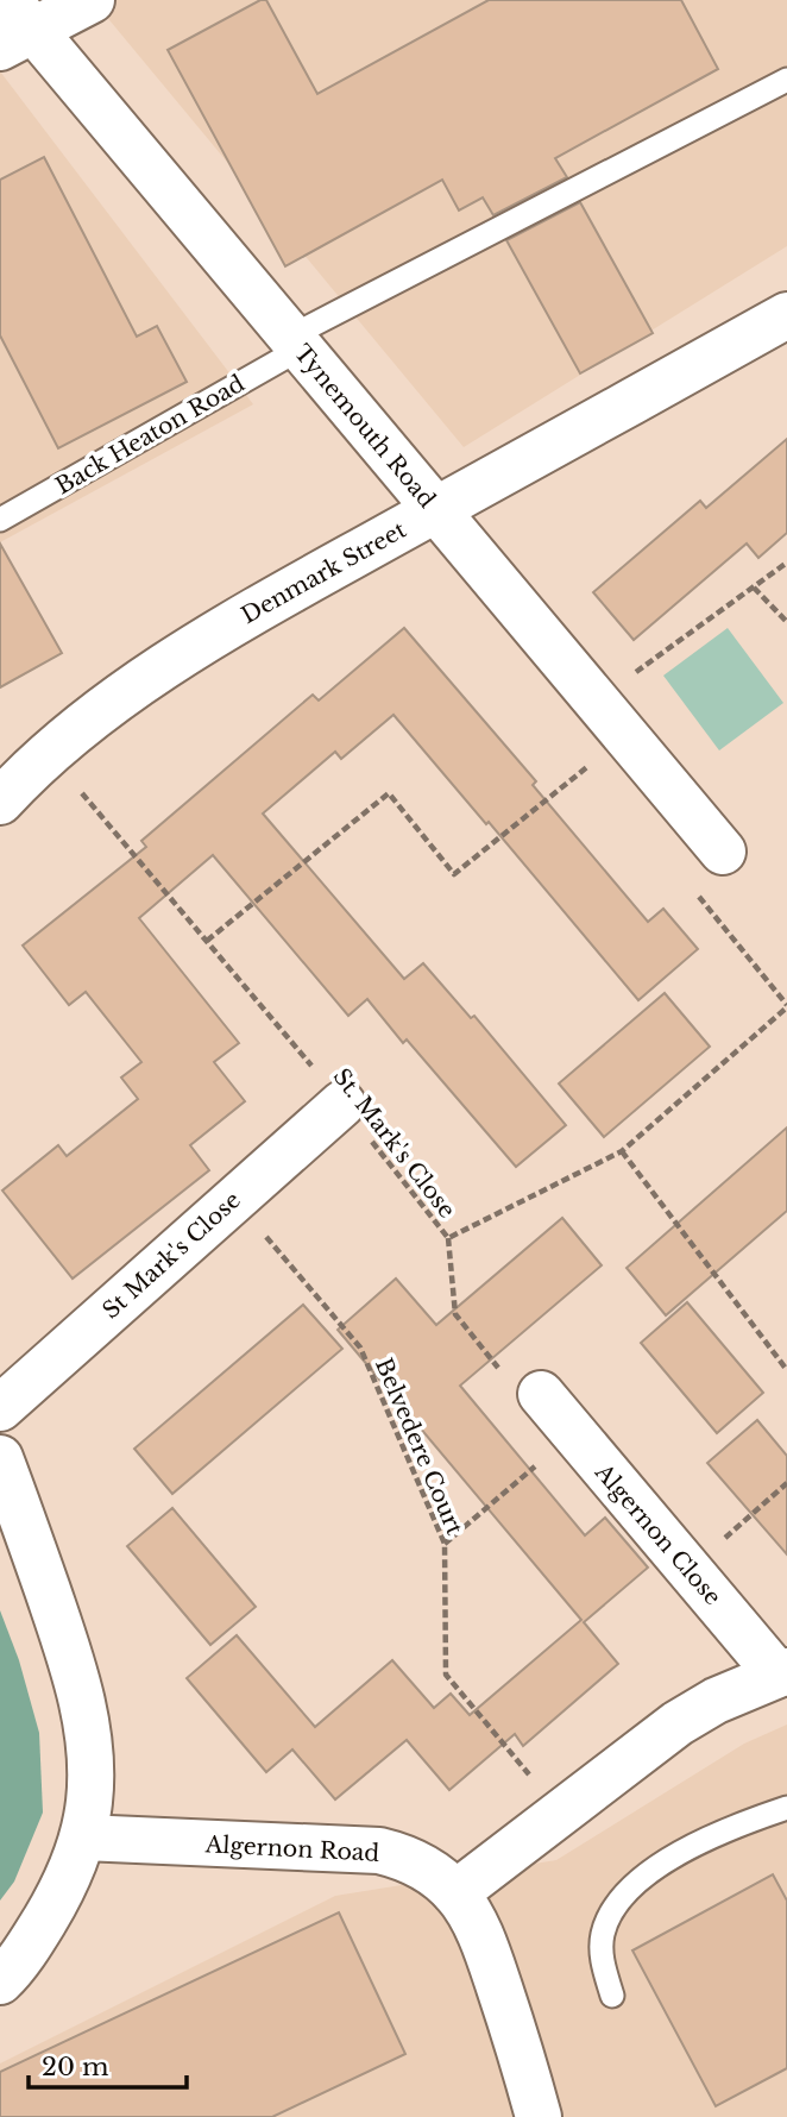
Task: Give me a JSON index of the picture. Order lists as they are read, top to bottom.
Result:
{
  "streets": {
    "street": [
      "Tynemouth Road",
      "Denmark Street",
      "St Mark's Close",
      "Algernon Close",
      "Algernon Road"
    ],
    "lane": ["Back Heaton Road"],
    "path": ["St. Mark's Close", "Belvedere Court"]
  },
  "crossings": [
    ["Tynemouth Road", "Back Heaton Road"],
    ["Tynemouth Road", "Denmark Street"],
    ["Denmark Street", "St. Mark's Close"],
    ["St. Mark's Close", "St Mark's Close"],
    ["St Mark's Close", "Belvedere Court"]
  ],
  "scale_bar": "20 m"
}
